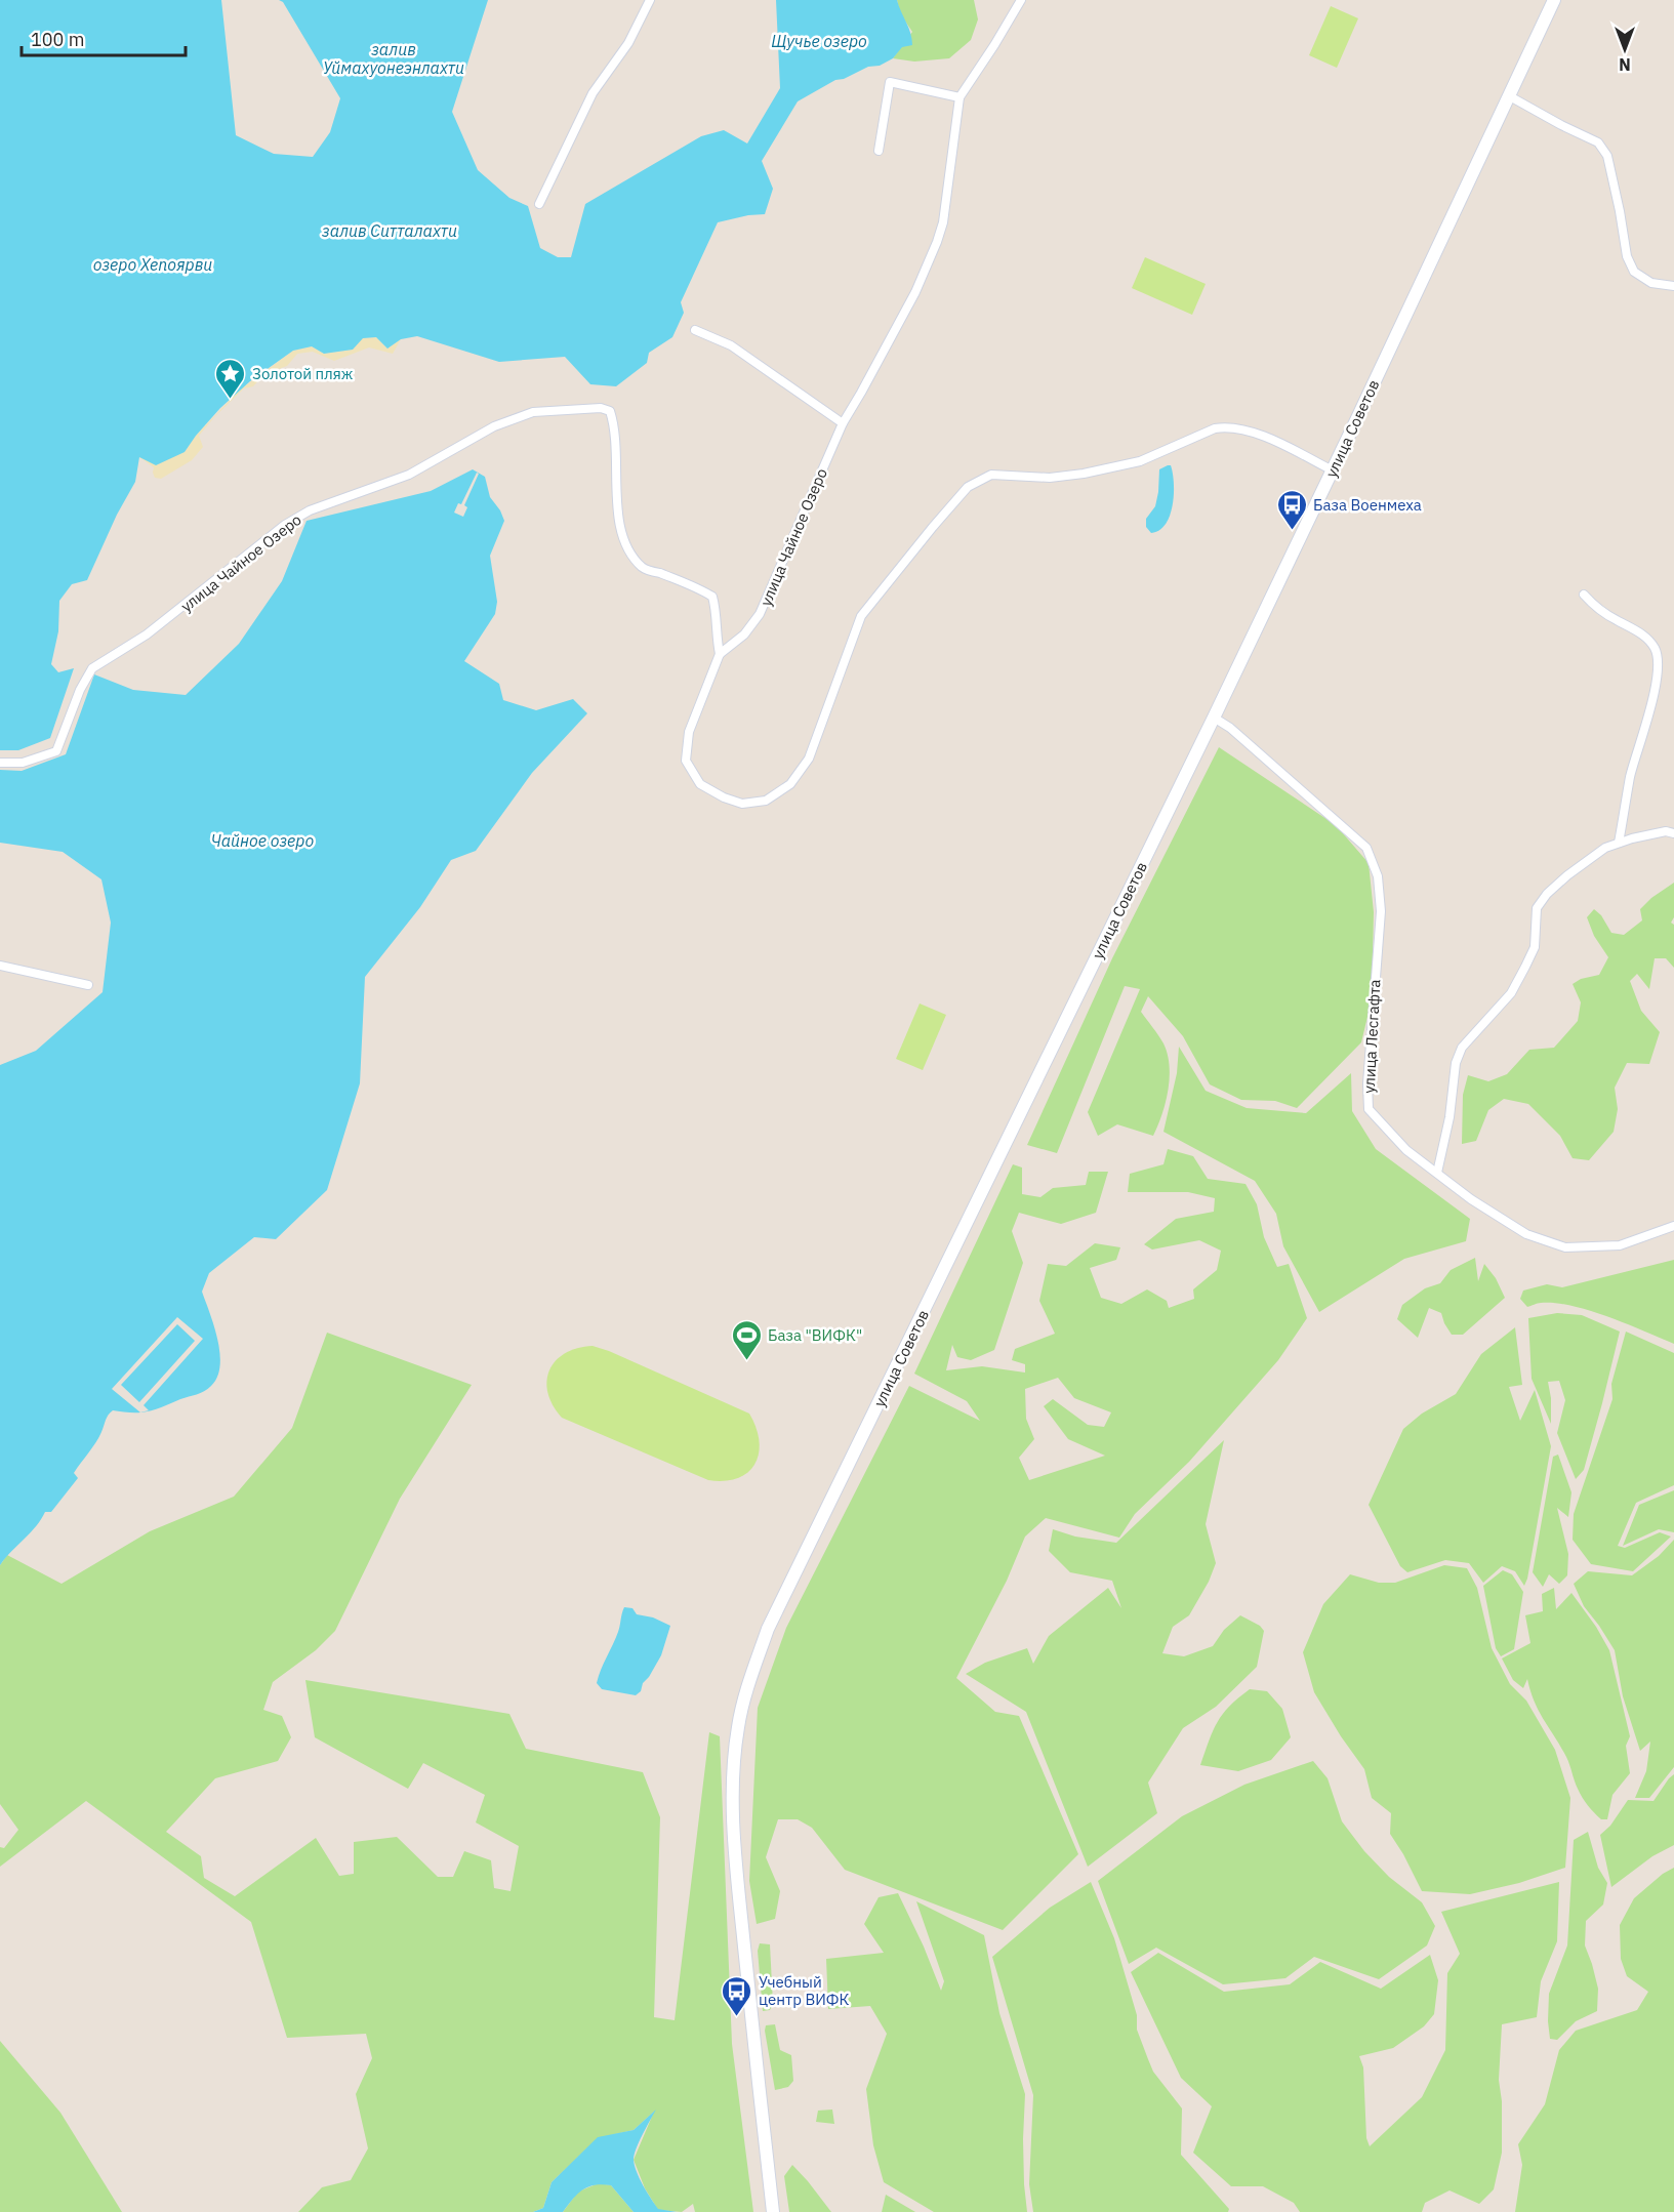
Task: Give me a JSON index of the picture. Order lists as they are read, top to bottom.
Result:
{
  "streets": {
    "main road": ["улица Советов"],
    "street": ["улица Чайное Озеро", "улица Лесгафта"]
  },
  "crossings": [
    ["улица Советов", "улица Лесгафта"]
  ],
  "water": [
    "Щучье озеро",
    "залив Уймахуонеэнлахти",
    "залив Ситталахти",
    "озеро Хепоярви",
    "Чайное озеро"
  ],
  "places": {
    "place": ["Золотой пляж"],
    "bus stop": ["База Военмеха", "Учебный центр ВИФК"],
    "sports": ["База \"ВИФК\""]
  },
  "scale_bar": "100 m",
  "north": "bottom"
}
